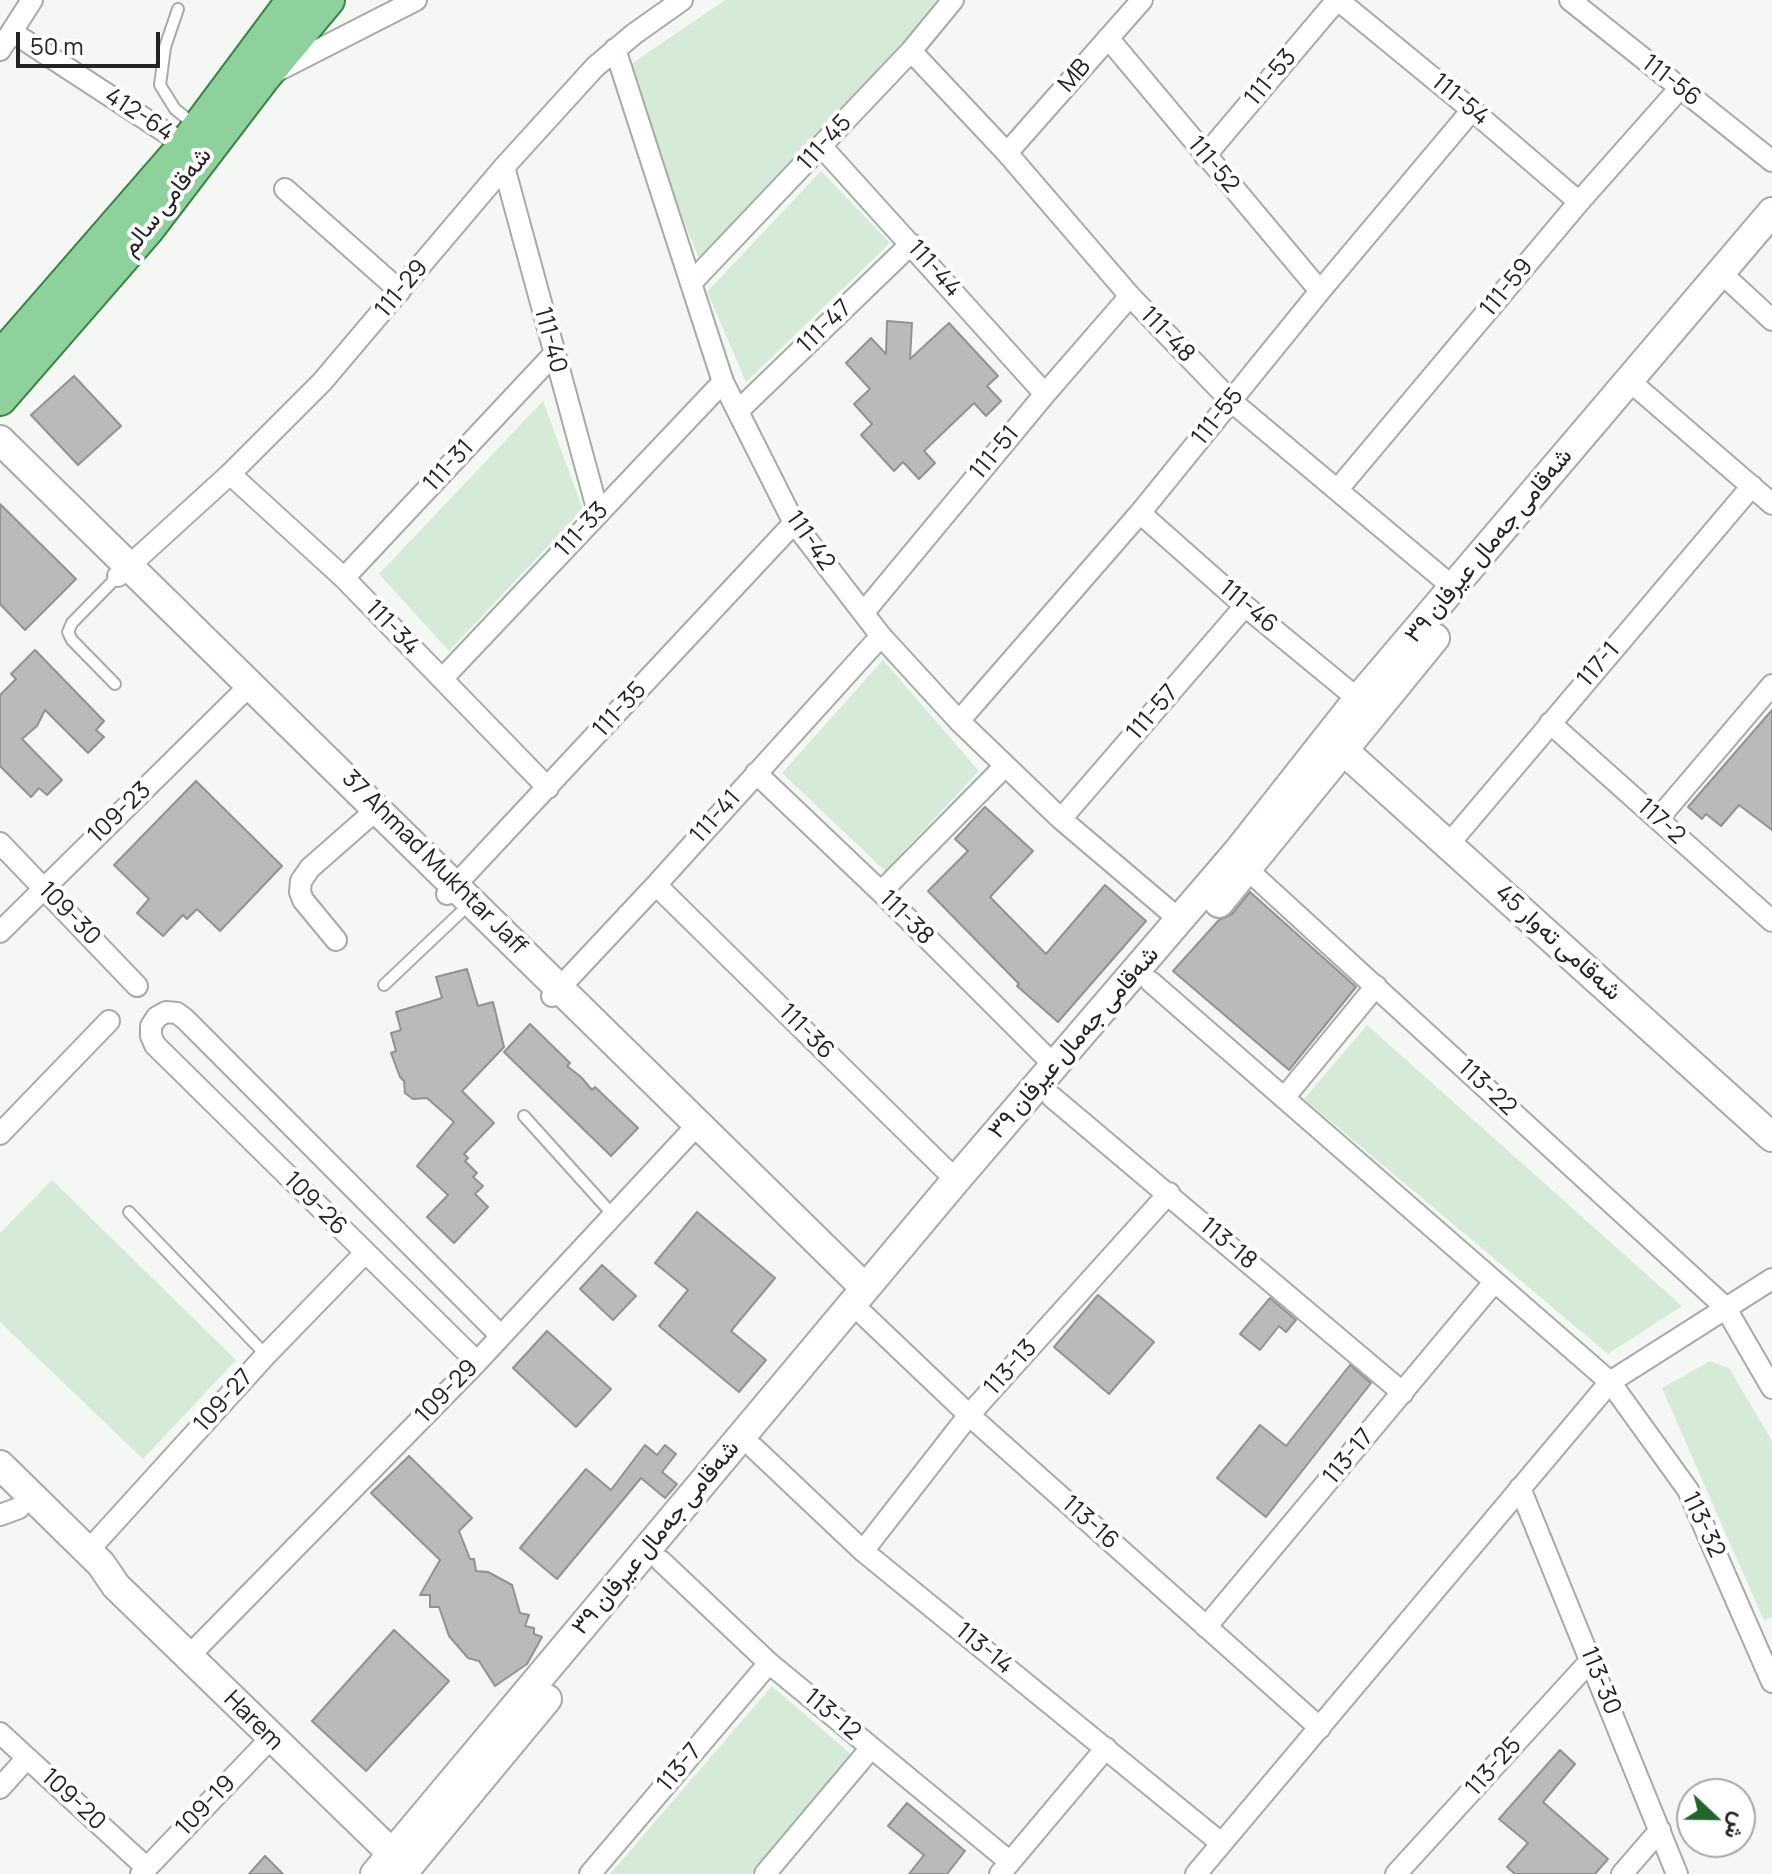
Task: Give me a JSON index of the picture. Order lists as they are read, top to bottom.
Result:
{
  "streets": {
    "main road": [
      "شەقامی سالم",
      "شەقامی جەمال عیرفان ٣٩",
      "37 Ahmad Mukhtar Jaff",
      "شەقامی تەوار 45",
      "Harem"
    ],
    "street": [
      "MB",
      "111-53",
      "111-56",
      "111-54",
      "412-64",
      "111-45",
      "111-52",
      "111-44",
      "111-59",
      "111-29",
      "111-47",
      "111-48",
      "111-40",
      "111-55",
      "111-51",
      "111-31",
      "111-33",
      "111-42",
      "111-46",
      "111-34",
      "117-1",
      "111-35",
      "111-57",
      "109-23",
      "111-41",
      "117-2",
      "109-30",
      "111-38",
      "111-36",
      "113-22",
      "109-26",
      "113-18",
      "113-13",
      "109-29",
      "109-27",
      "113-17",
      "113-16",
      "113-32",
      "113-14",
      "113-30",
      "113-12",
      "113-25",
      "113-7",
      "109-20",
      "109-19"
    ]
  },
  "crossings": [
    ["MB", "111-52"],
    ["MB", "111-48"],
    ["111-53", "111-54"],
    ["111-53", "111-52"],
    ["111-56", "111-59"],
    ["111-54", "111-59"],
    ["111-54", "111-55"],
    ["412-64", "شەقامی سالم"],
    ["111-45", "111-44"],
    ["111-45", "111-48"],
    ["111-45", "111-42"],
    ["111-52", "111-55"],
    ["111-44", "111-47"],
    ["111-44", "111-51"],
    ["111-59", "111-48"],
    ["111-29", "111-40"],
    ["111-29", "111-42"],
    ["111-29", "111-34"],
    ["111-29", "37 Ahmad Mukhtar Jaff"],
    ["111-47", "111-42"],
    ["111-48", "111-55"],
    ["111-48", "111-51"],
    ["111-48", "شەقامی جەمال عیرفان ٣٩"],
    ["111-40", "111-31"],
    ["111-40", "111-33"],
    ["111-55", "111-42"],
    ["111-55", "111-46"],
    ["111-51", "111-42"],
    ["111-31", "111-34"],
    ["111-33", "111-42"],
    ["111-33", "111-34"],
    ["111-42", "شەقامی جەمال عیرفان ٣٩"],
    ["111-42", "111-35"],
    ["111-42", "111-57"],
    ["111-42", "111-41"],
    ["شەقامی جەمال عیرفان ٣٩", "111-46"],
    ["شەقامی جەمال عیرفان ٣٩", "37 Ahmad Mukhtar Jaff"],
    ["شەقامی جەمال عیرفان ٣٩", "111-38"],
    ["شەقامی جەمال عیرفان ٣٩", "شەقامی تەوار 45"],
    ["شەقامی جەمال عیرفان ٣٩", "111-36"],
    ["شەقامی جەمال عیرفان ٣٩", "113-22"],
    ["شەقامی جەمال عیرفان ٣٩", "113-18"],
    ["شەقامی جەمال عیرفان ٣٩", "113-16"],
    ["شەقامی جەمال عیرفان ٣٩", "113-32"],
    ["شەقامی جەمال عیرفان ٣٩", "113-14"],
    ["شەقامی جەمال عیرفان ٣٩", "113-12"],
    ["شەقامی جەمال عیرفان ٣٩", "Harem"],
    ["111-46", "111-57"],
    ["111-34", "111-35"],
    ["117-1", "117-2"],
    ["117-1", "شەقامی تەوار 45"],
    ["111-35", "37 Ahmad Mukhtar Jaff"],
    ["109-23", "37 Ahmad Mukhtar Jaff"],
    ["109-23", "109-30"],
    ["111-41", "37 Ahmad Mukhtar Jaff"],
    ["111-41", "111-38"],
    ["111-41", "111-36"],
    ["37 Ahmad Mukhtar Jaff", "109-29"],
    ["37 Ahmad Mukhtar Jaff", "113-16"],
    ["109-26", "109-29"],
    ["109-26", "109-27"],
    ["113-18", "113-13"],
    ["113-18", "113-17"],
    ["113-13", "113-16"],
    ["113-13", "113-14"],
    ["109-29", "Harem"],
    ["109-27", "Harem"],
    ["113-17", "113-16"],
    ["113-30", "113-25"],
    ["113-12", "113-7"],
    ["Harem", "109-19"],
    ["109-20", "109-19"]
  ],
  "scale_bar": "50 m",
  "north": "right"
}
